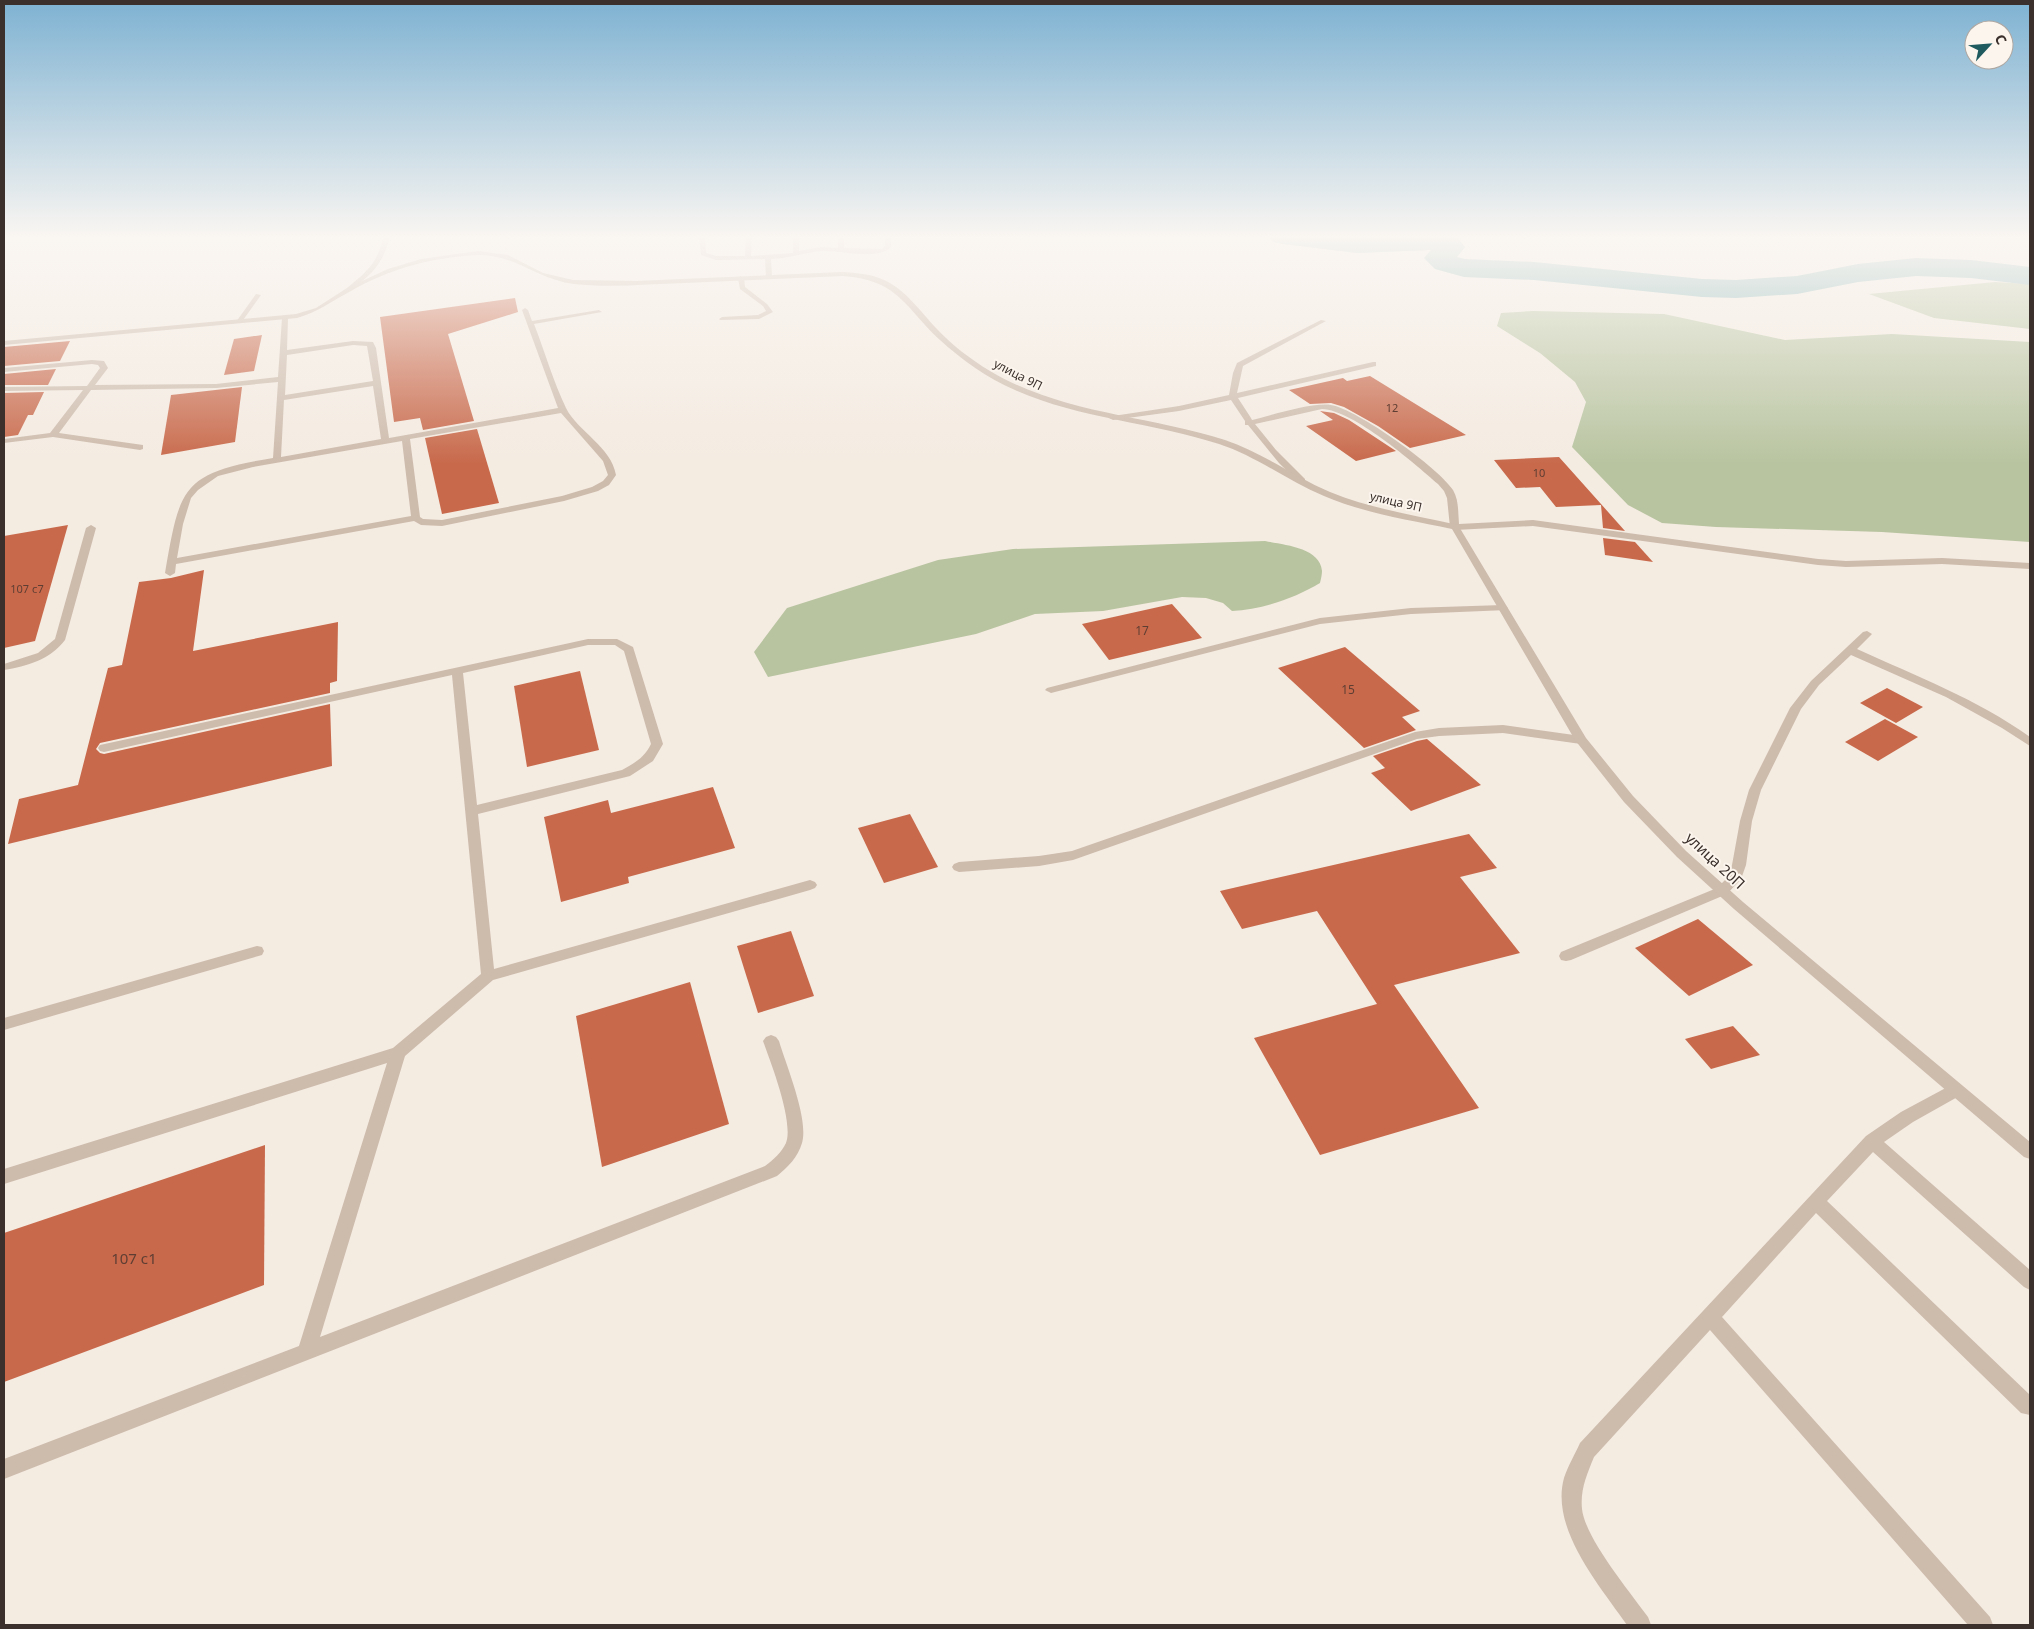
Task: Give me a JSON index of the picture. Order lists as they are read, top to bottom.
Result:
{
  "streets": {
    "street": ["улица 9П", "улица 20П"]
  },
  "crossings": [
    ["улица 9П", "улица 20П"]
  ],
  "house_numbers": [
    "12",
    "10",
    "107 с7",
    "17",
    "15",
    "107 с1"
  ],
  "north": "top right"
}
